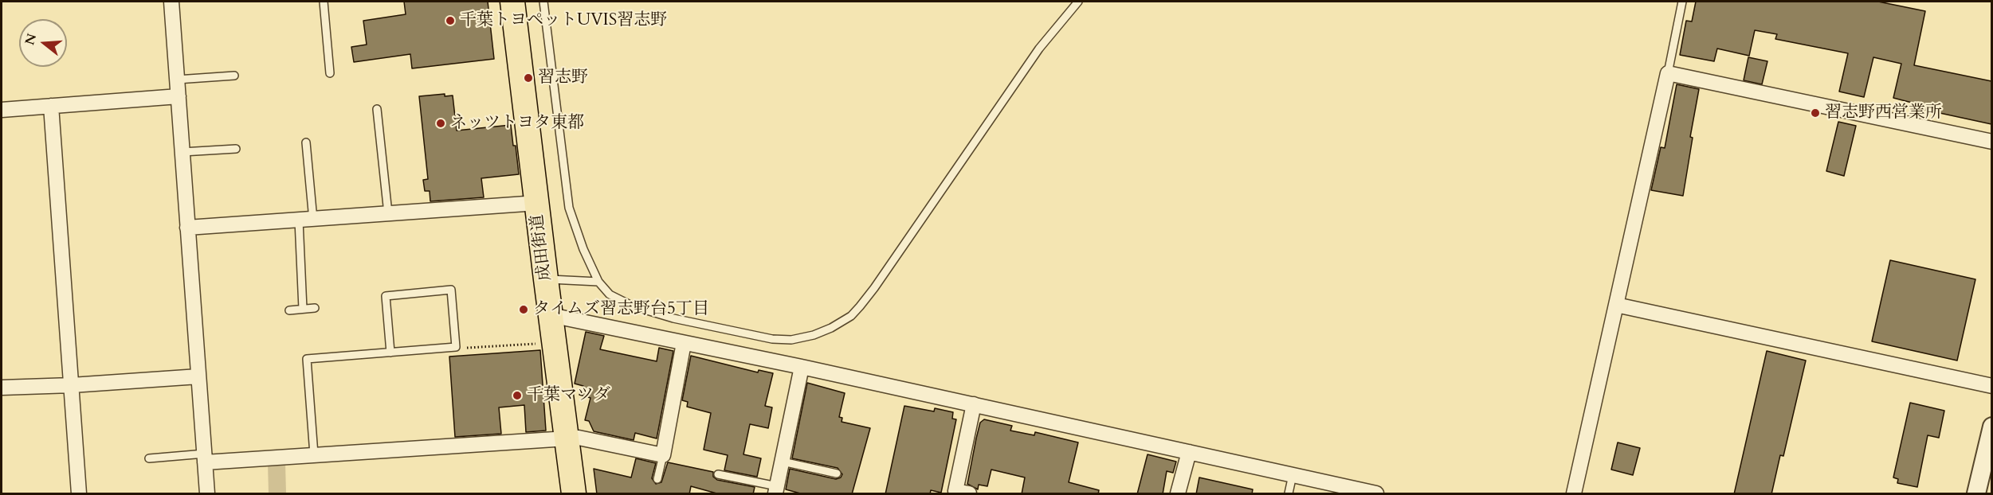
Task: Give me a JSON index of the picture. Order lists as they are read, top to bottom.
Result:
{
  "streets": {
    "highway": ["成田街道"]
  },
  "places": [
    "千葉トヨペットUVIS習志野",
    "習志野",
    "習志野西営業所",
    "ネッツトヨタ東都",
    "タイムズ習志野台5丁目",
    "千葉マツダ"
  ],
  "north": "left"
}
